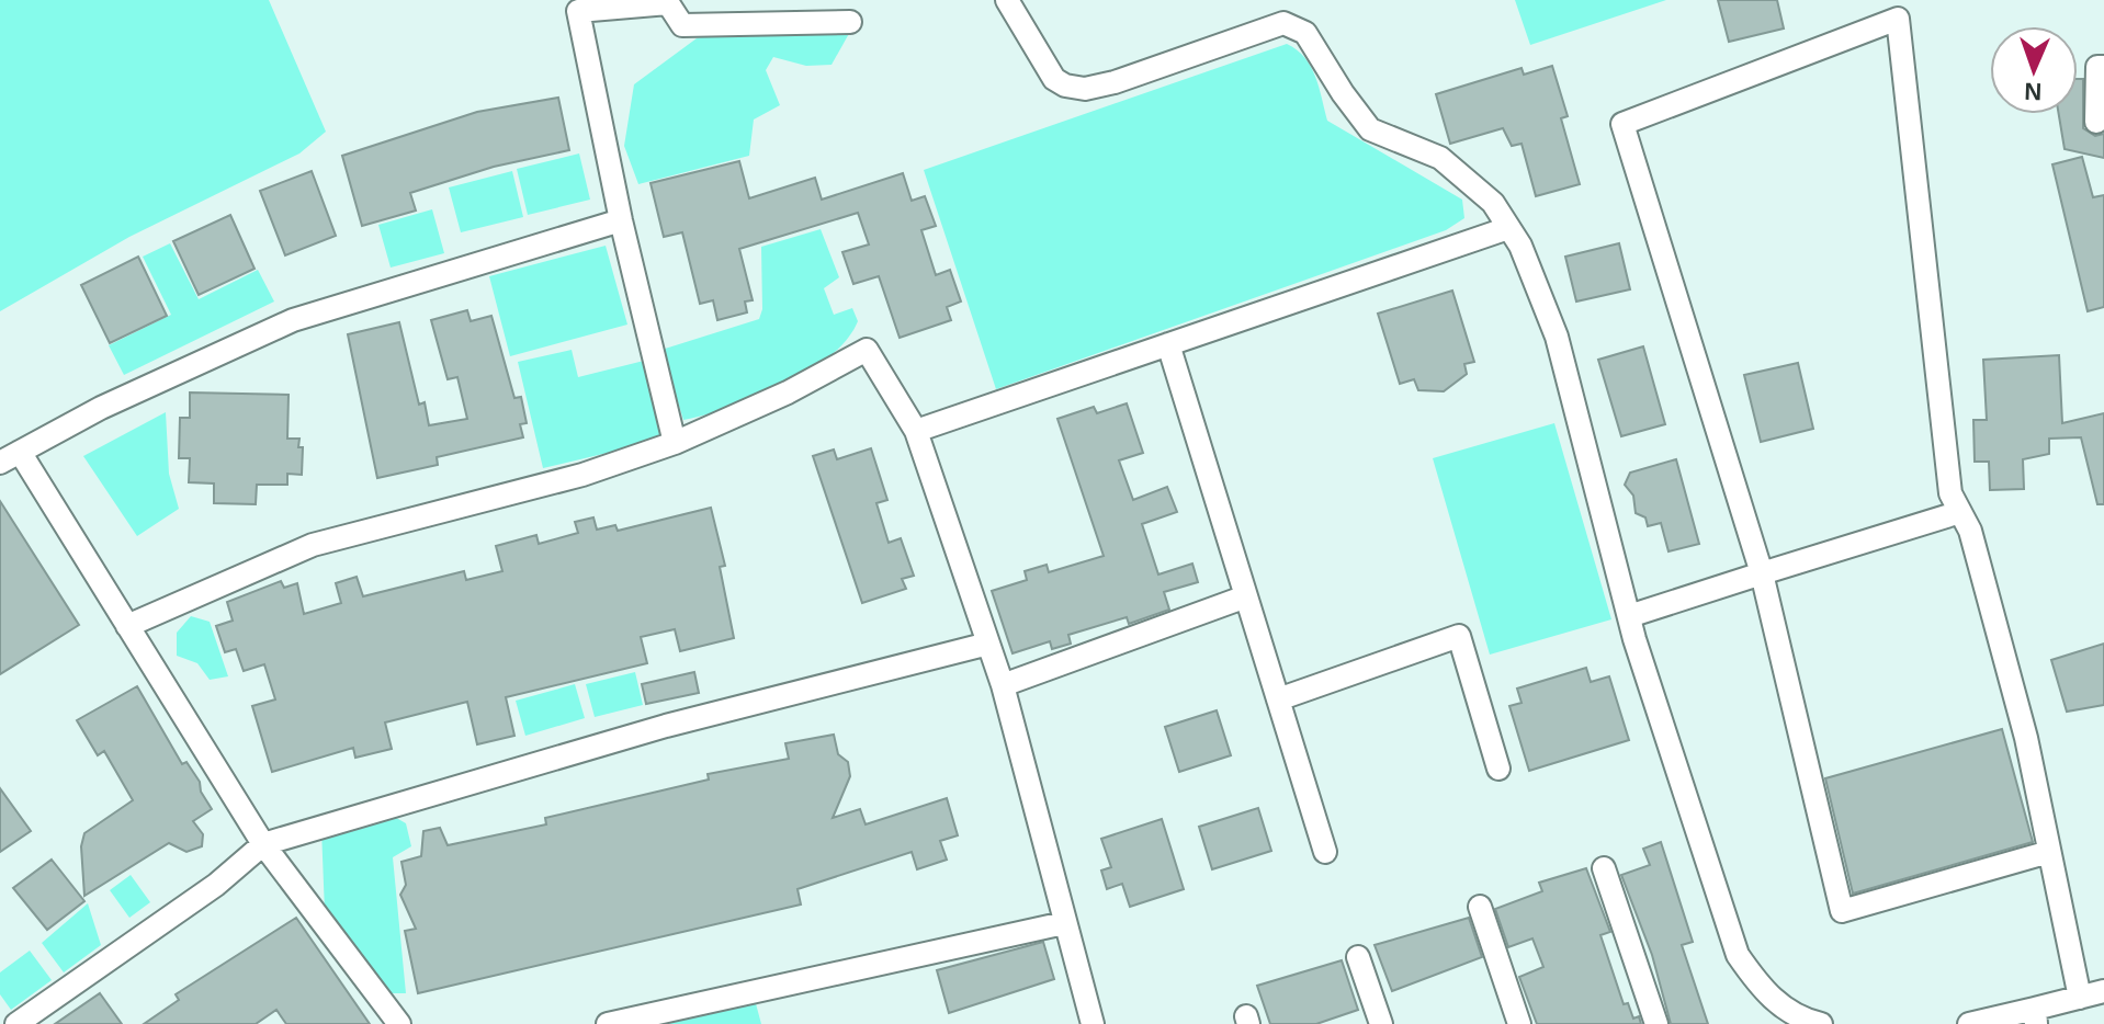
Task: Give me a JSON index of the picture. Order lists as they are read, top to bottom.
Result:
{
  "north": "bottom"
}
